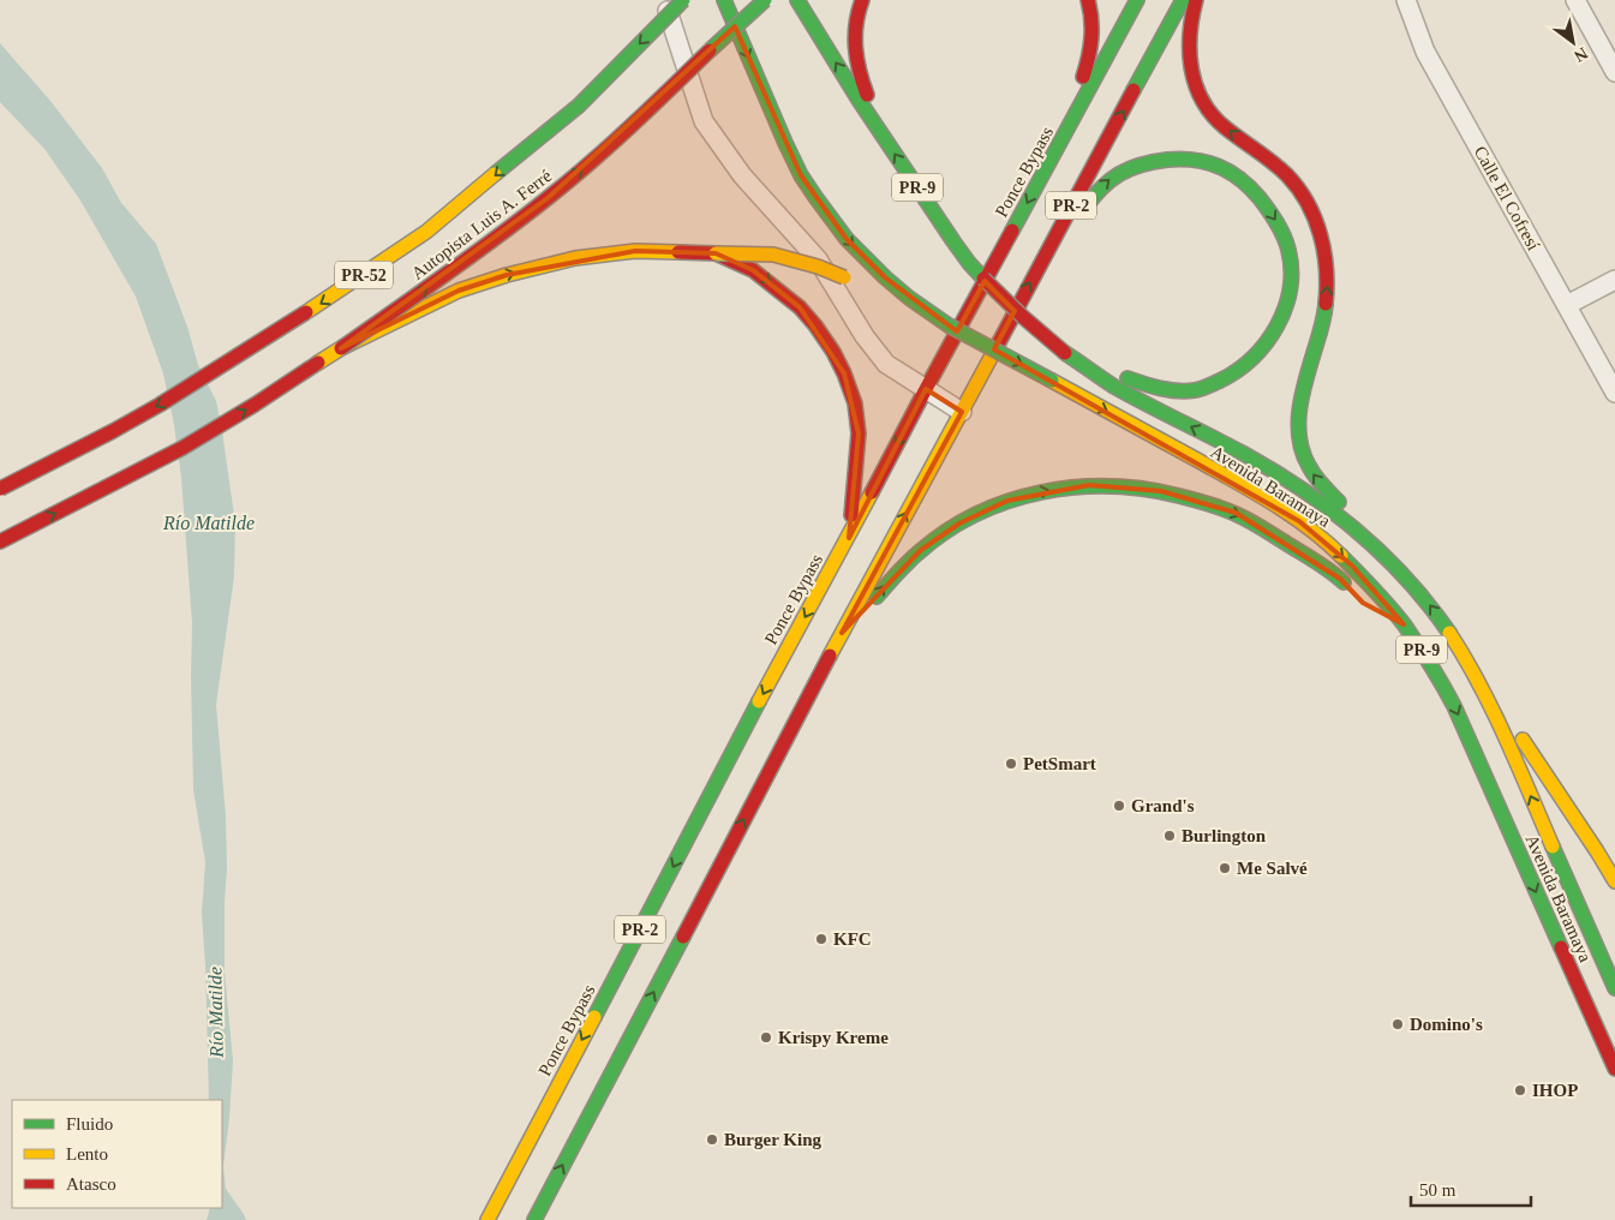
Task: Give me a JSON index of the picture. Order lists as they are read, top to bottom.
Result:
{
  "streets": {
    "highway": [
      "Ponce Bypass",
      "PR-9",
      "PR-2",
      "Autopista Luis A. Ferré",
      "PR-52",
      "Avenida Baramaya"
    ],
    "street": ["Calle El Cofresí"]
  },
  "crossings": [
    ["PR-9", "Avenida Baramaya"]
  ],
  "water": ["Río Matilde"],
  "places": [
    "PetSmart",
    "Grand's",
    "Burlington",
    "Me Salvé",
    "KFC",
    "Domino's",
    "Krispy Kreme",
    "IHOP",
    "Burger King"
  ],
  "legend": ["Fluido", "Lento", "Atasco"],
  "scale_bar": "50 m",
  "north": "bottom right"
}
